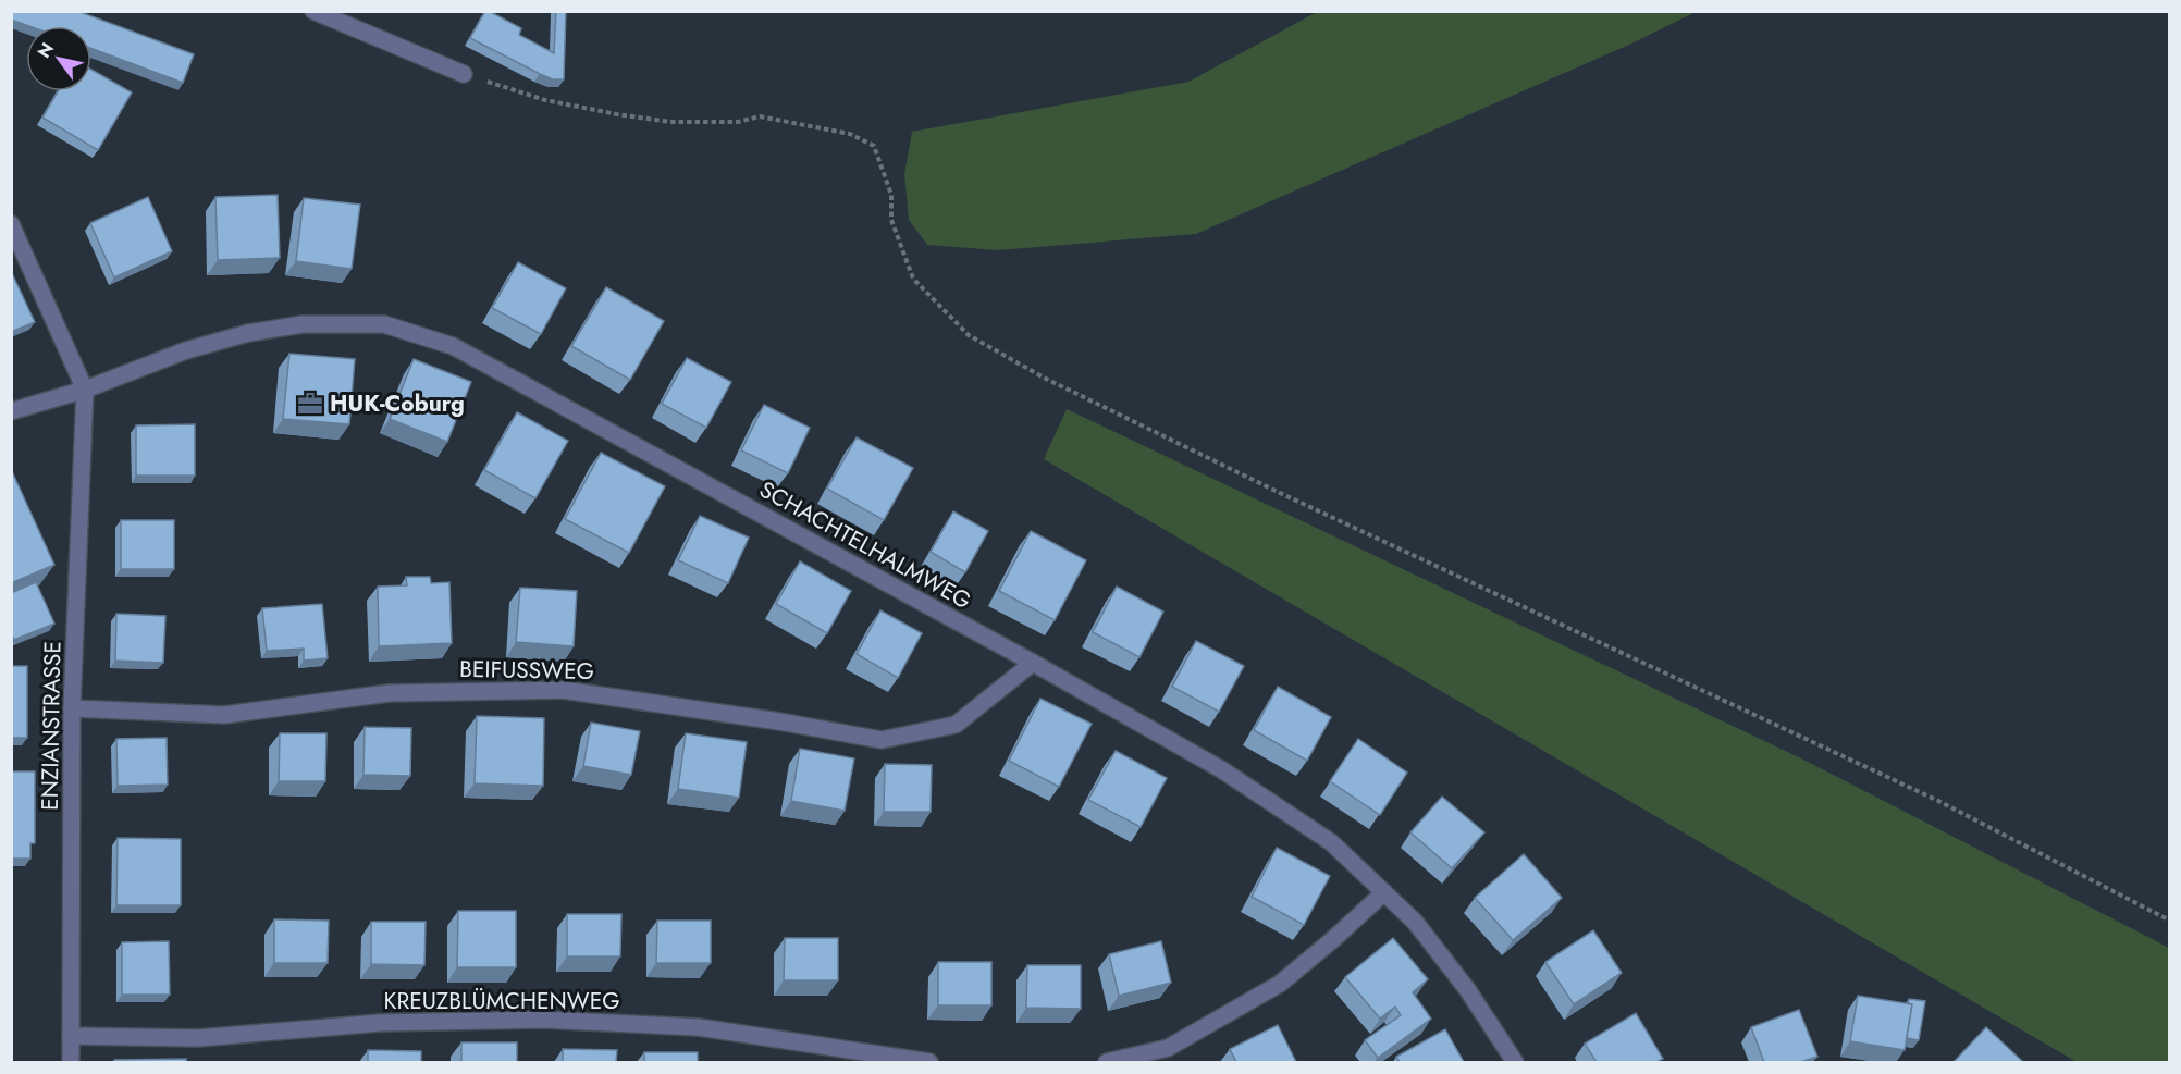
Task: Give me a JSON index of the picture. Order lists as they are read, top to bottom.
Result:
{
  "streets": {
    "street": [
      "SCHACHTELHALMWEG",
      "BEIFUSSWEG",
      "ENZIANSTRASSE",
      "KREUZBLÜMCHENWEG"
    ]
  },
  "crossings": [
    ["SCHACHTELHALMWEG", "BEIFUSSWEG"],
    ["SCHACHTELHALMWEG", "ENZIANSTRASSE"],
    ["BEIFUSSWEG", "ENZIANSTRASSE"],
    ["ENZIANSTRASSE", "KREUZBLÜMCHENWEG"]
  ],
  "places": {
    "office": ["HUK-Coburg"]
  },
  "north": "top left"
}
